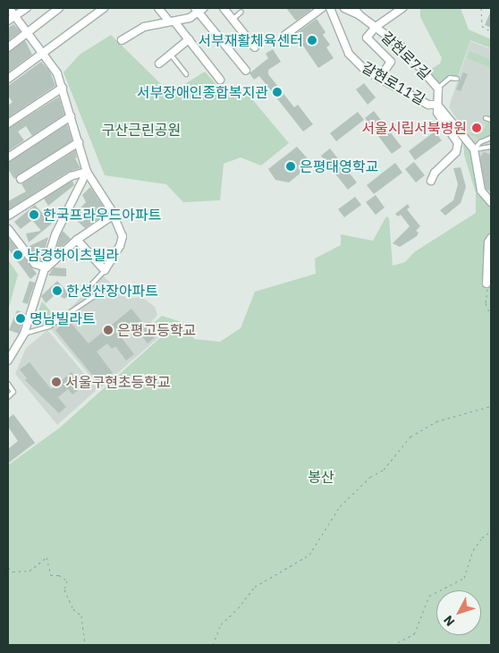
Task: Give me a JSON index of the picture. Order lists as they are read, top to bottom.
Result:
{
  "streets": {
    "street": ["갈현로7길", "갈현로11길"]
  },
  "crossings": [
    ["갈현로7길", "갈현로11길"]
  ],
  "parks": ["구산근린공원", "봉산"],
  "places": [
    "서부재활체육센터",
    "서부장애인종합복지관",
    "서울시립서북병원",
    "은평대영학교",
    "한국프라우드아파트",
    "남경하이츠빌라",
    "한성산장아파트",
    "명남빌라트",
    "은평고등학교",
    "서울구현초등학교"
  ],
  "north": "bottom left"
}
